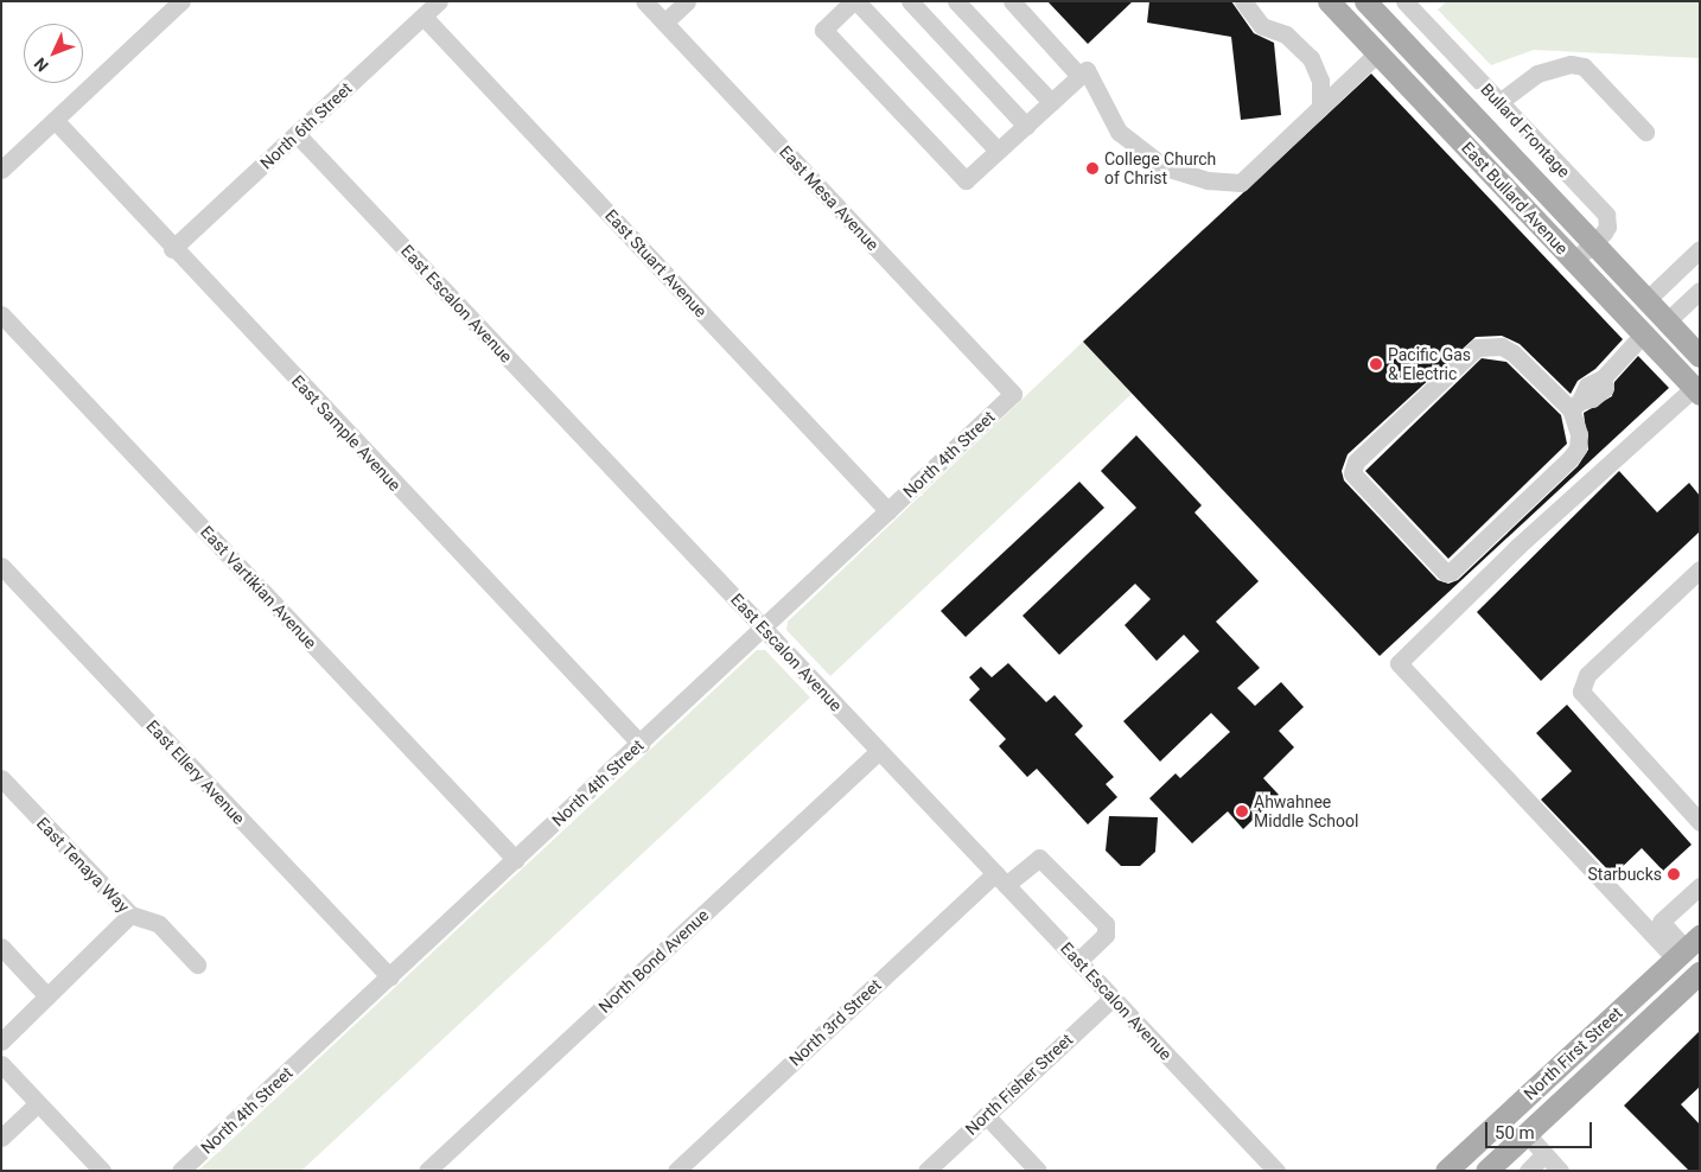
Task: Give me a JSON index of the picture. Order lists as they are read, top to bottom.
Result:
{
  "streets": {
    "main road": ["East Bullard Avenue", "North First Street"],
    "street": [
      "North 6th Street",
      "Bullard Frontage",
      "East Mesa Avenue",
      "East Stuart Avenue",
      "East Escalon Avenue",
      "East Sample Avenue",
      "North 4th Street",
      "East Vartikian Avenue",
      "East Ellery Avenue",
      "East Tenaya Way",
      "North Bond Avenue",
      "North 3rd Street",
      "North Fisher Street"
    ]
  },
  "crossings": [
    ["North 6th Street", "East Stuart Avenue"],
    ["North 6th Street", "East Escalon Avenue"],
    ["North 6th Street", "East Sample Avenue"],
    ["Bullard Frontage", "East Bullard Avenue"],
    ["East Mesa Avenue", "North 4th Street"],
    ["East Stuart Avenue", "North 4th Street"],
    ["East Escalon Avenue", "North 4th Street"],
    ["East Escalon Avenue", "North Bond Avenue"],
    ["East Escalon Avenue", "North 3rd Street"],
    ["East Escalon Avenue", "North Fisher Street"],
    ["East Sample Avenue", "North 4th Street"],
    ["North 4th Street", "East Vartikian Avenue"],
    ["North 4th Street", "East Ellery Avenue"]
  ],
  "places": [
    "College Church of Christ",
    "Pacific Gas & Electric",
    "Ahwahnee Middle School",
    "Starbucks"
  ],
  "scale_bar": "50 m",
  "north": "bottom left"
}
